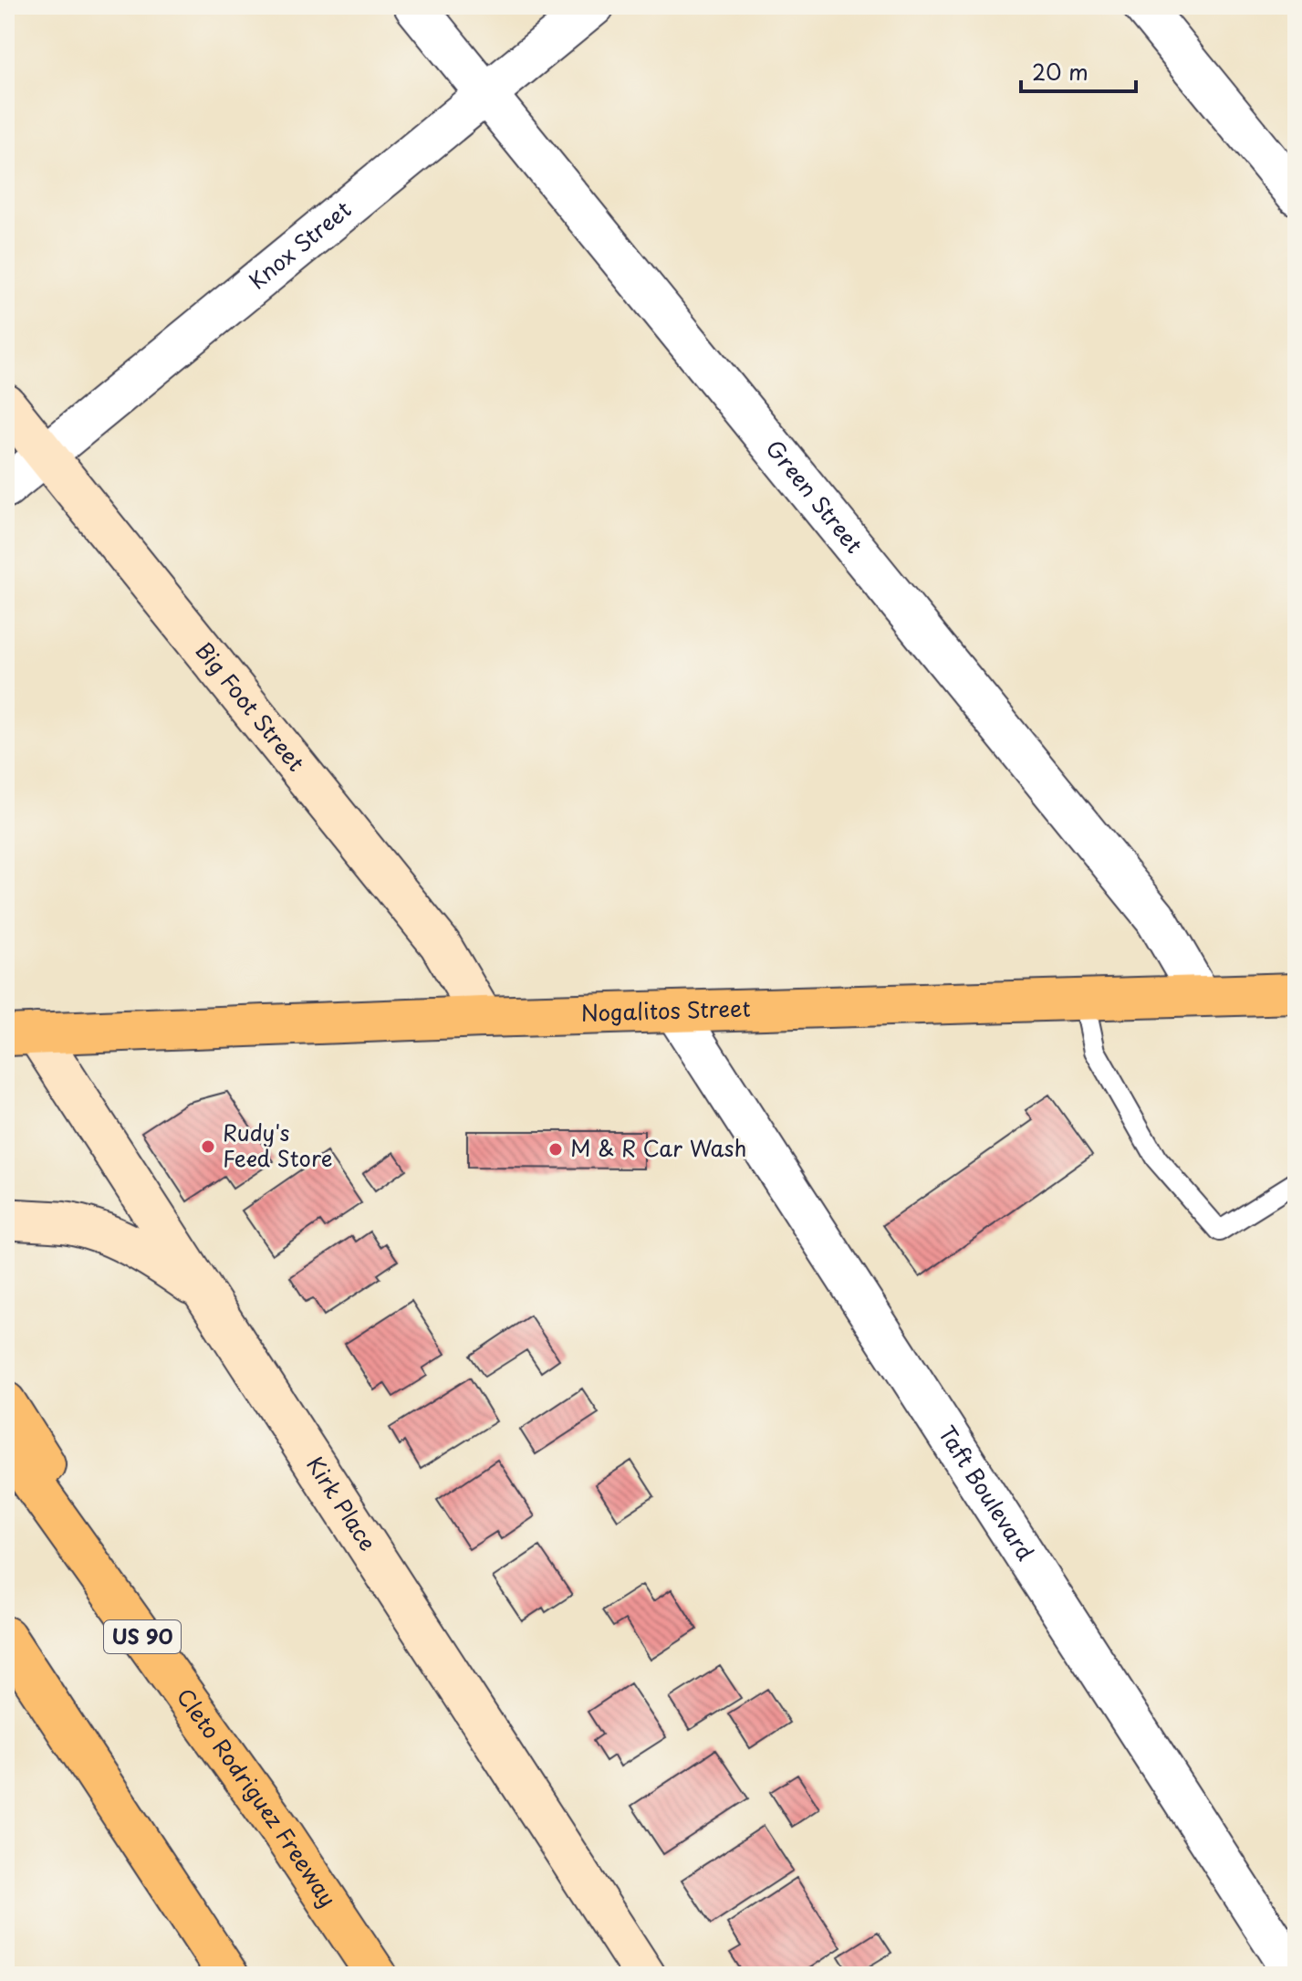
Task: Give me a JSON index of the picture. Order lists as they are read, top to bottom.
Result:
{
  "streets": {
    "main road": [
      "Big Foot Street",
      "Nogalitos Street",
      "Kirk Place",
      "US 90",
      "Cleto Rodriguez Freeway"
    ],
    "street": ["Knox Street", "Green Street", "Taft Boulevard"]
  },
  "crossings": [
    ["Knox Street", "Green Street"],
    ["Knox Street", "Big Foot Street"],
    ["Green Street", "Nogalitos Street"],
    ["Big Foot Street", "Nogalitos Street"],
    ["Nogalitos Street", "Taft Boulevard"],
    ["Nogalitos Street", "Kirk Place"]
  ],
  "places": ["Rudy's Feed Store", "M & R Car Wash"],
  "scale_bar": "20 m"
}
